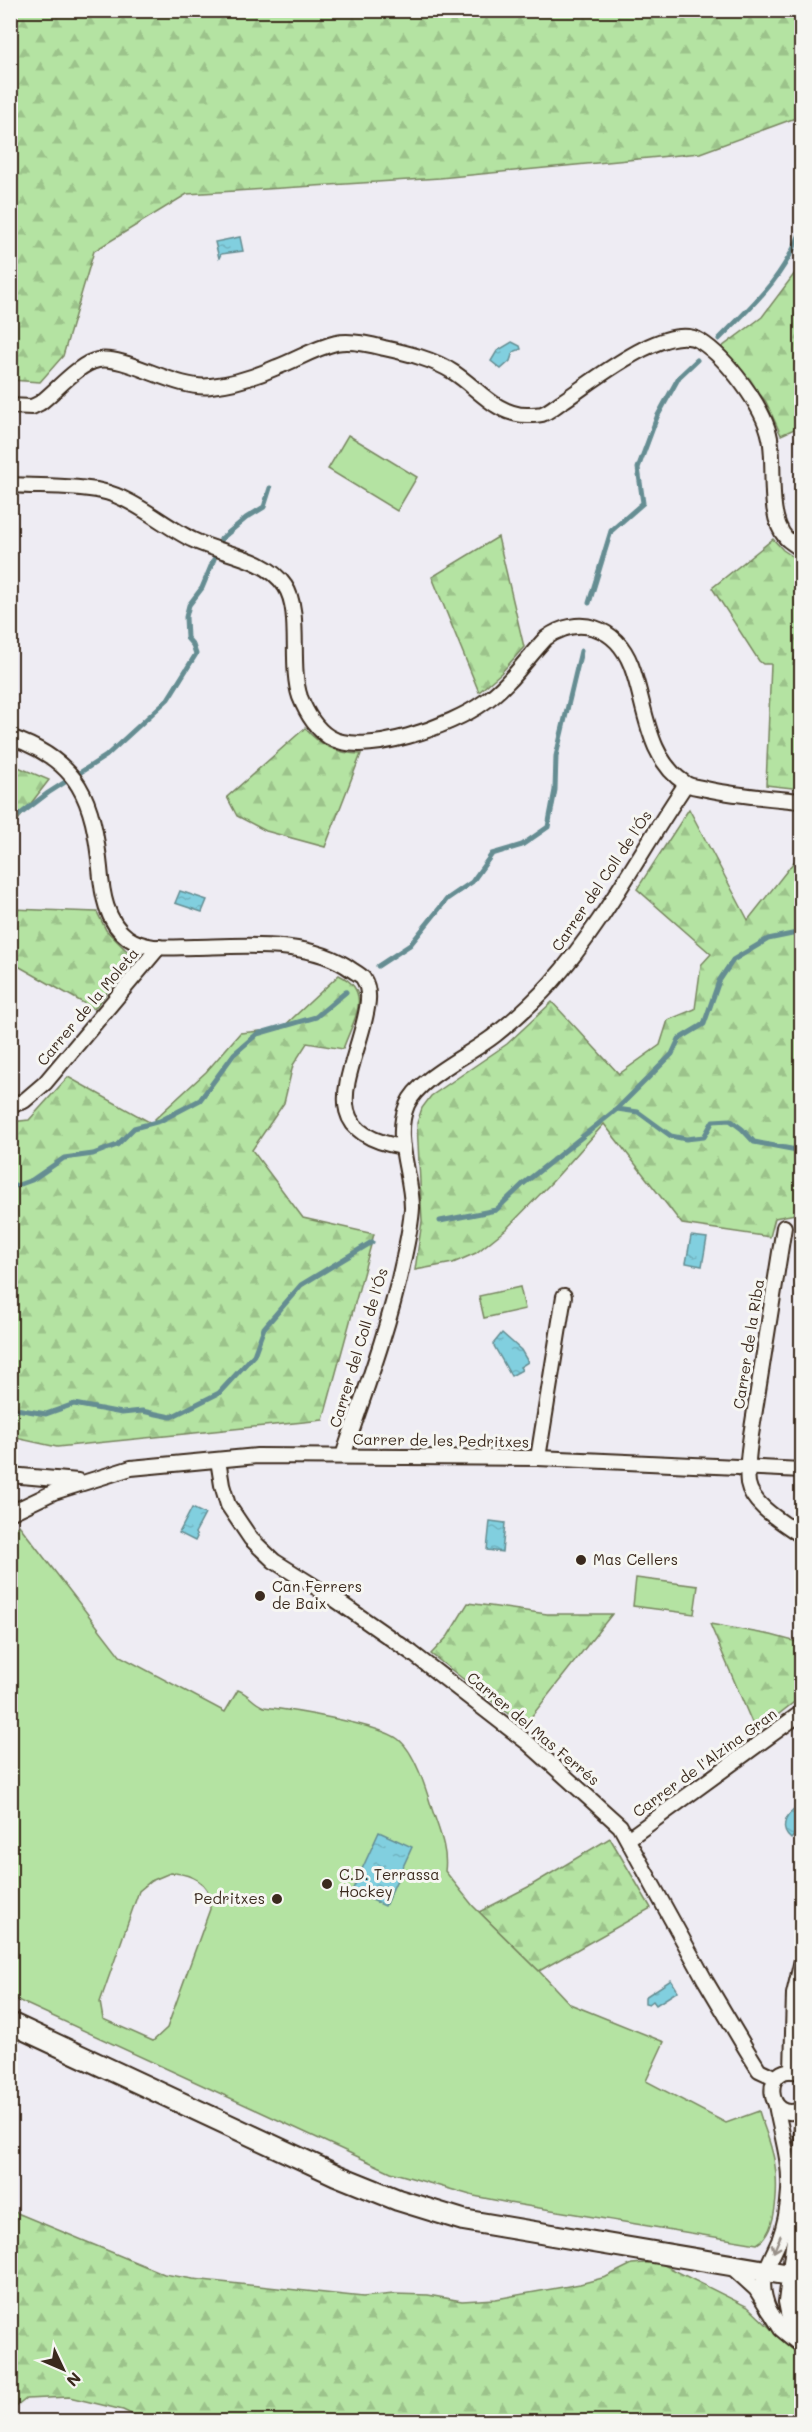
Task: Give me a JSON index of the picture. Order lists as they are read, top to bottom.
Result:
{
  "streets": {
    "street": [
      "Carrer del Coll de l'Ós",
      "Carrer de la Moleta",
      "Carrer de la Riba",
      "Carrer de les Pedritxes",
      "Carrer del Mas Ferrés",
      "Carrer de l'Alzina Gran"
    ]
  },
  "crossings": [
    ["Carrer del Coll de l'Ós", "Carrer de les Pedritxes"],
    ["Carrer de la Riba", "Carrer de les Pedritxes"],
    ["Carrer de les Pedritxes", "Carrer del Mas Ferrés"],
    ["Carrer del Mas Ferrés", "Carrer de l'Alzina Gran"]
  ],
  "places": [
    "Mas Cellers",
    "Can Ferrers de Baix",
    "C.D. Terrassa Hockey",
    "Pedritxes"
  ],
  "north": "bottom right"
}
